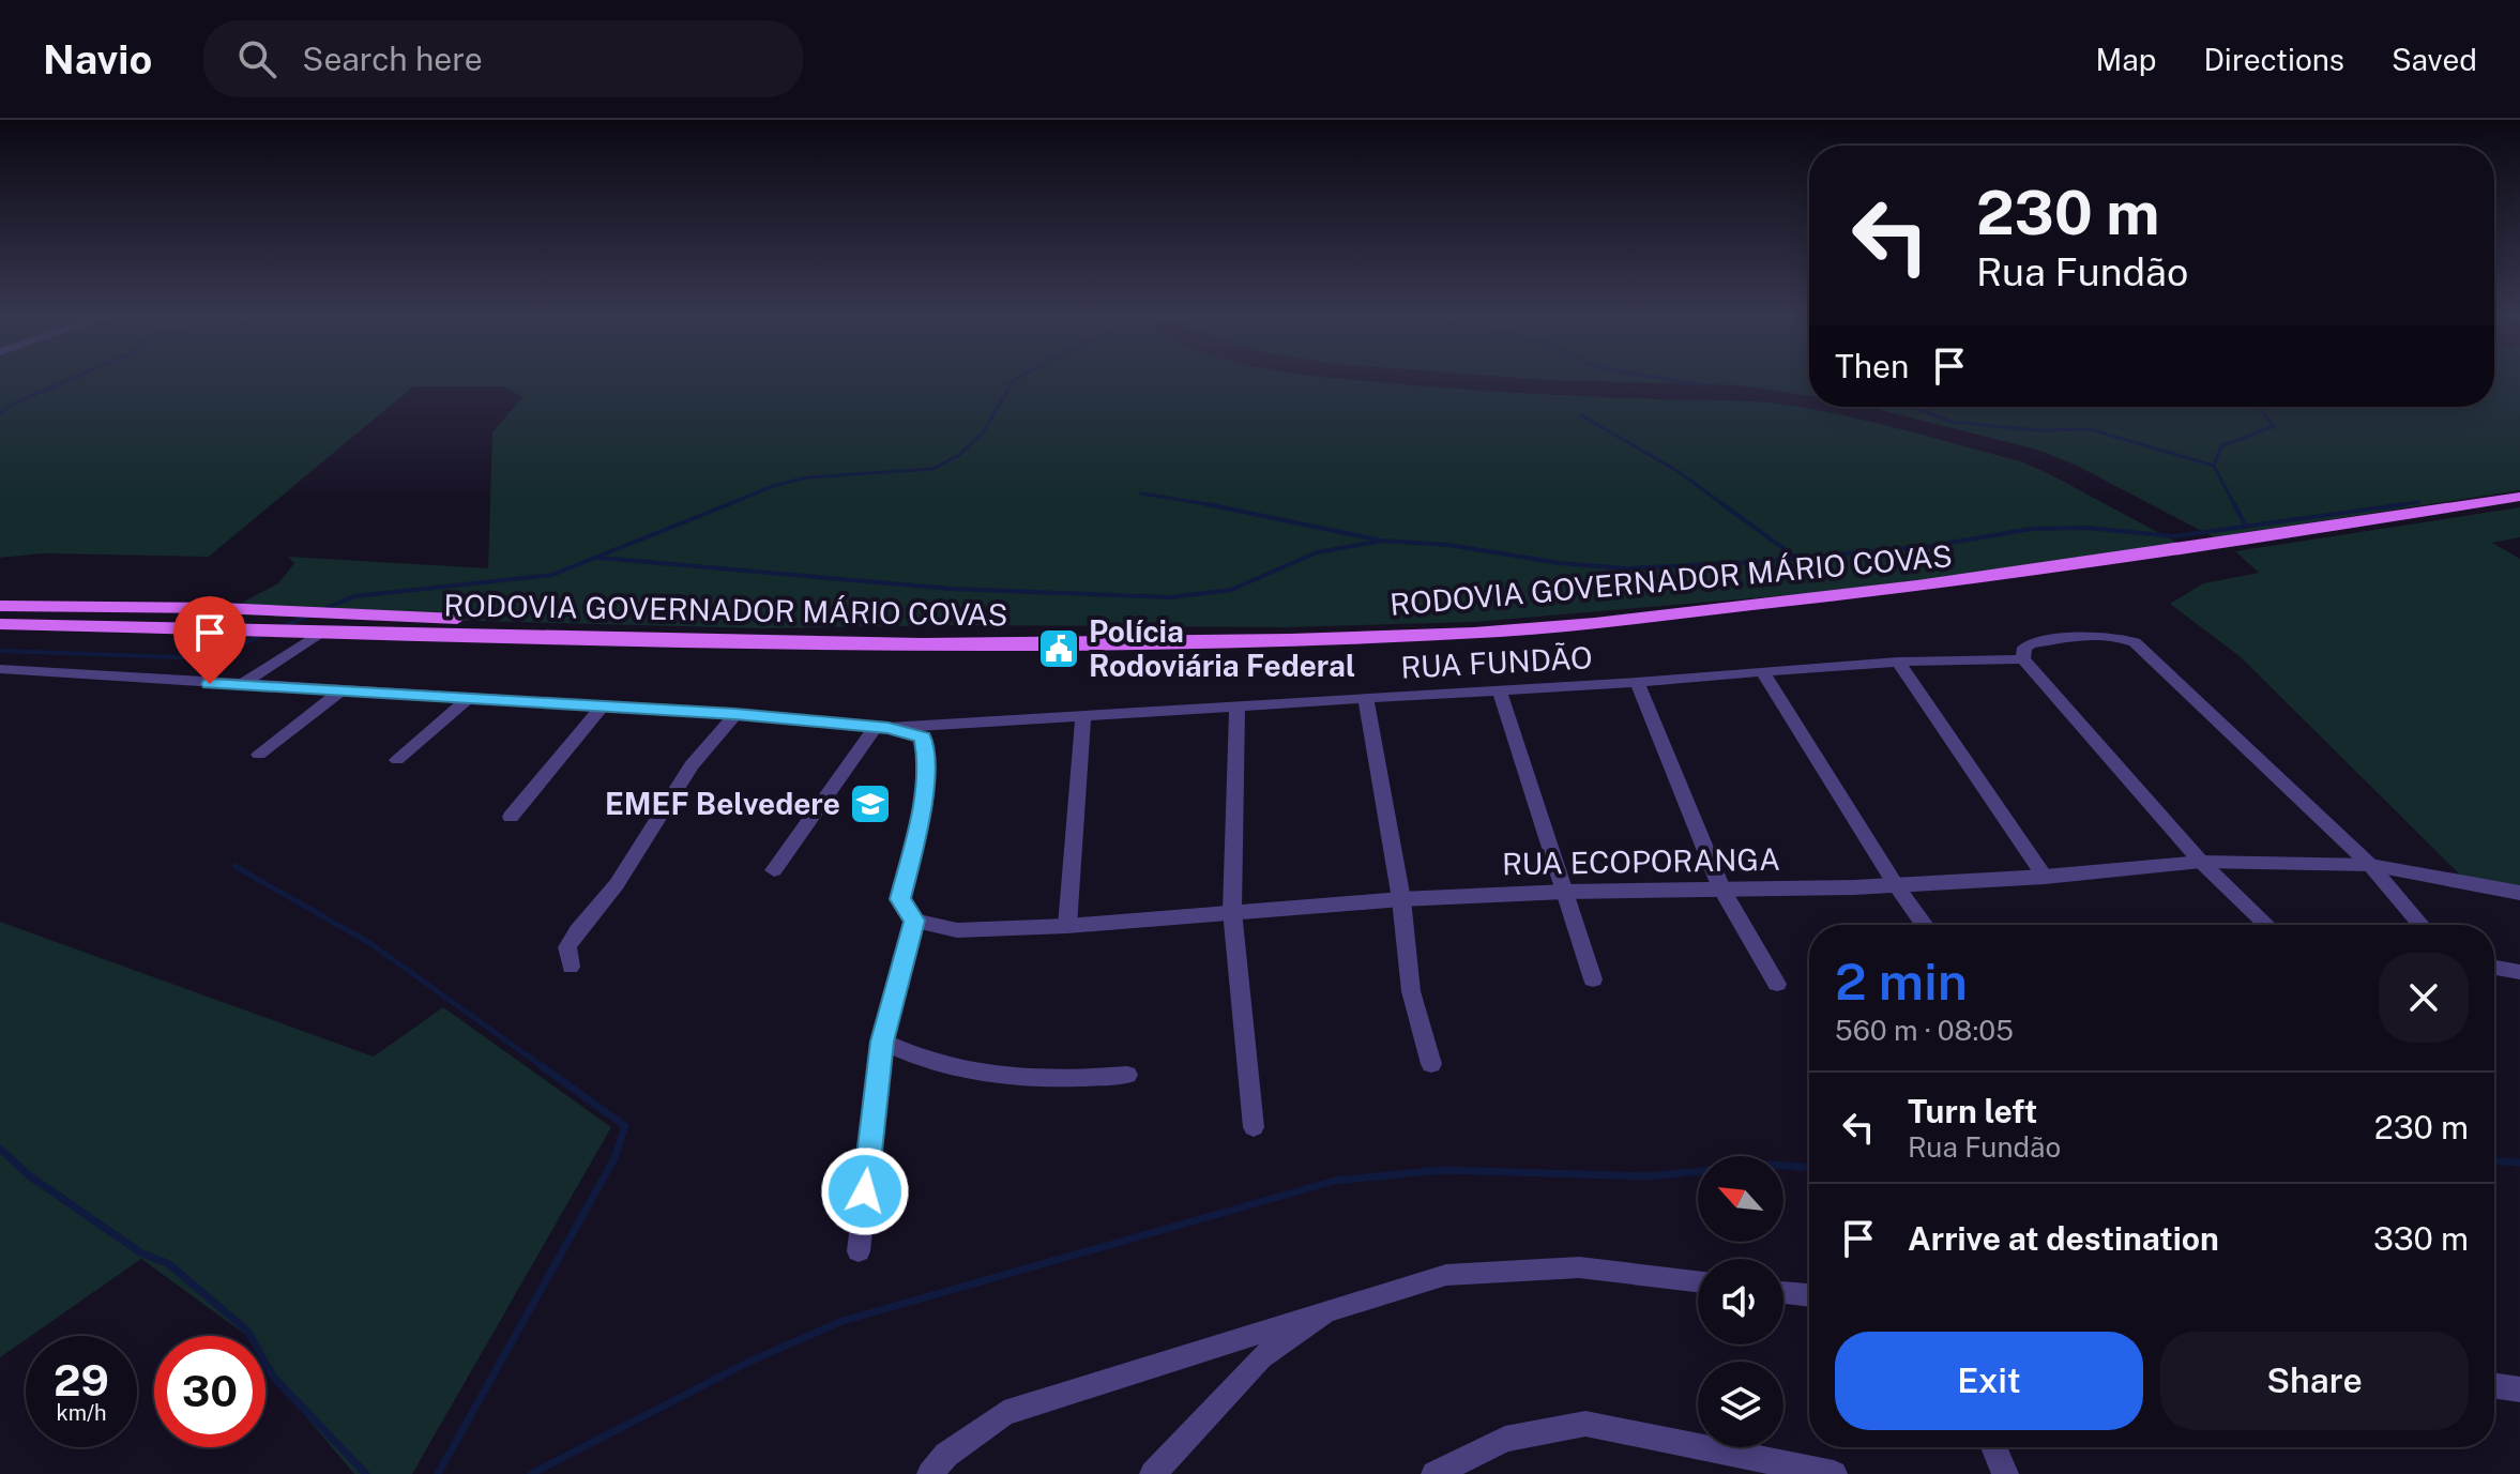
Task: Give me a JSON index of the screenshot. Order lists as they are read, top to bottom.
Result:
{
  "streets": {
    "main road": ["RODOVIA GOVERNADOR MÁRIO COVAS"],
    "street": ["RUA FUNDÃO", "RUA ECOPORANGA"]
  },
  "places": {
    "public building": ["Polícia Rodoviária Federal"],
    "school or university": ["EMEF Belvedere"]
  },
  "north": "top left",
  "page": {
    "header": "Navio",
    "search": "Search here",
    "nav": ["Map", "Directions", "Saved"],
    "turn": ["230 m", "Rua Fundão"],
    "then": "Then",
    "heading": ["2 min", "560 m · 08:05"],
    "list": [
      {
        "name": "Turn left",
        "note": "Rua Fundão",
        "value": "230 m"
      },
      {
        "name": "Arrive at destination",
        "value": "330 m"
      }
    ],
    "buttons": ["Exit", "Share"],
    "speed": "29 km/h",
    "limit": "30"
  }
}
